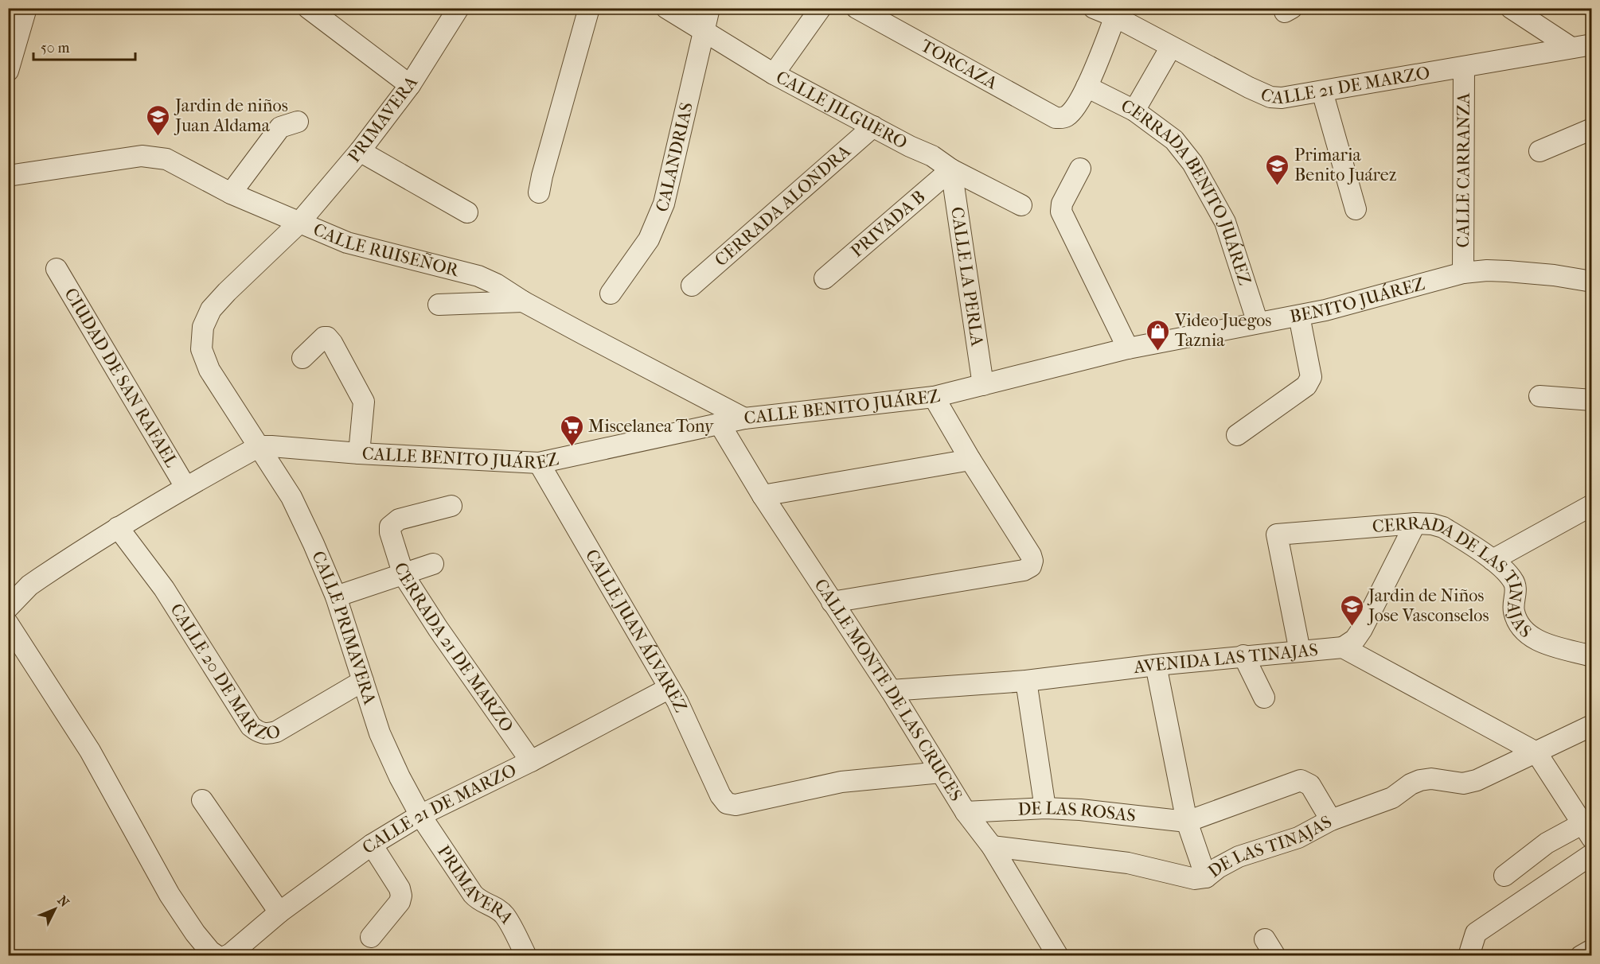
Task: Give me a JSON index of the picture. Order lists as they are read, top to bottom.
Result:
{
  "streets": {
    "street": [
      "TORCAZA",
      "CALLE 21 DE MARZO",
      "CALLE JILGUERO",
      "PRIMAVERA",
      "CALANDRIAS",
      "CALLE CARRANZA",
      "CERRADA BENITO JUÁREZ",
      "CERRADA ALONDRA",
      "PRIVADA B",
      "CALLE RUISEÑOR",
      "CALLE LA PERLA",
      "BENITO JUÁREZ",
      "CIUDAD DE SAN RAFAEL",
      "CALLE BENITO JUÁREZ",
      "CERRADA DE LAS TINAJAS",
      "CALLE PRIMAVERA",
      "CALLE JUAN ÁLVAREZ",
      "CERRADA 21 DE MARZO",
      "AVENIDA LAS TINAJAS",
      "CALLE 20 DE MARZO",
      "CALLE MONTE DE LAS CRUCES",
      "DE LAS ROSAS",
      "DE LAS TINAJAS"
    ]
  },
  "crossings": [
    ["TORCAZA", "CERRADA BENITO JUÁREZ"],
    ["CALLE 21 DE MARZO", "PRIMAVERA"],
    ["CALLE 21 DE MARZO", "CALLE CARRANZA"],
    ["CALLE 21 DE MARZO", "CALLE PRIMAVERA"],
    ["CALLE 21 DE MARZO", "CALLE JUAN ÁLVAREZ"],
    ["CALLE 21 DE MARZO", "CERRADA 21 DE MARZO"],
    ["CALLE JILGUERO", "CALANDRIAS"],
    ["CALLE JILGUERO", "CERRADA ALONDRA"],
    ["CALLE JILGUERO", "PRIVADA B"],
    ["CALLE JILGUERO", "CALLE LA PERLA"],
    ["PRIMAVERA", "CALLE RUISEÑOR"],
    ["PRIMAVERA", "CALLE BENITO JUÁREZ"],
    ["PRIMAVERA", "CALLE PRIMAVERA"],
    ["CALLE CARRANZA", "BENITO JUÁREZ"],
    ["CERRADA BENITO JUÁREZ", "BENITO JUÁREZ"],
    ["PRIVADA B", "CALLE LA PERLA"],
    ["CALLE RUISEÑOR", "CALLE BENITO JUÁREZ"],
    ["CALLE LA PERLA", "BENITO JUÁREZ"],
    ["CALLE LA PERLA", "CALLE BENITO JUÁREZ"],
    ["BENITO JUÁREZ", "CALLE BENITO JUÁREZ"],
    ["CALLE BENITO JUÁREZ", "CALLE PRIMAVERA"],
    ["CALLE BENITO JUÁREZ", "CALLE JUAN ÁLVAREZ"],
    ["CALLE BENITO JUÁREZ", "CALLE MONTE DE LAS CRUCES"],
    ["CERRADA DE LAS TINAJAS", "AVENIDA LAS TINAJAS"],
    ["CALLE PRIMAVERA", "CALLE 20 DE MARZO"],
    ["CALLE JUAN ÁLVAREZ", "CALLE MONTE DE LAS CRUCES"],
    ["AVENIDA LAS TINAJAS", "CALLE MONTE DE LAS CRUCES"],
    ["AVENIDA LAS TINAJAS", "DE LAS TINAJAS"],
    ["CALLE MONTE DE LAS CRUCES", "DE LAS ROSAS"],
    ["CALLE MONTE DE LAS CRUCES", "DE LAS TINAJAS"]
  ],
  "places": {
    "school or university": ["Jardin de niños Juan Aldama", "Primaria Benito Juárez", "Jardin de Niños Jose Vasconselos"],
    "shop": ["Video Juegos Taznia"],
    "supermarket": ["Miscelanea Tony"]
  },
  "scale_bar": "50 m",
  "north": "top right"
}
